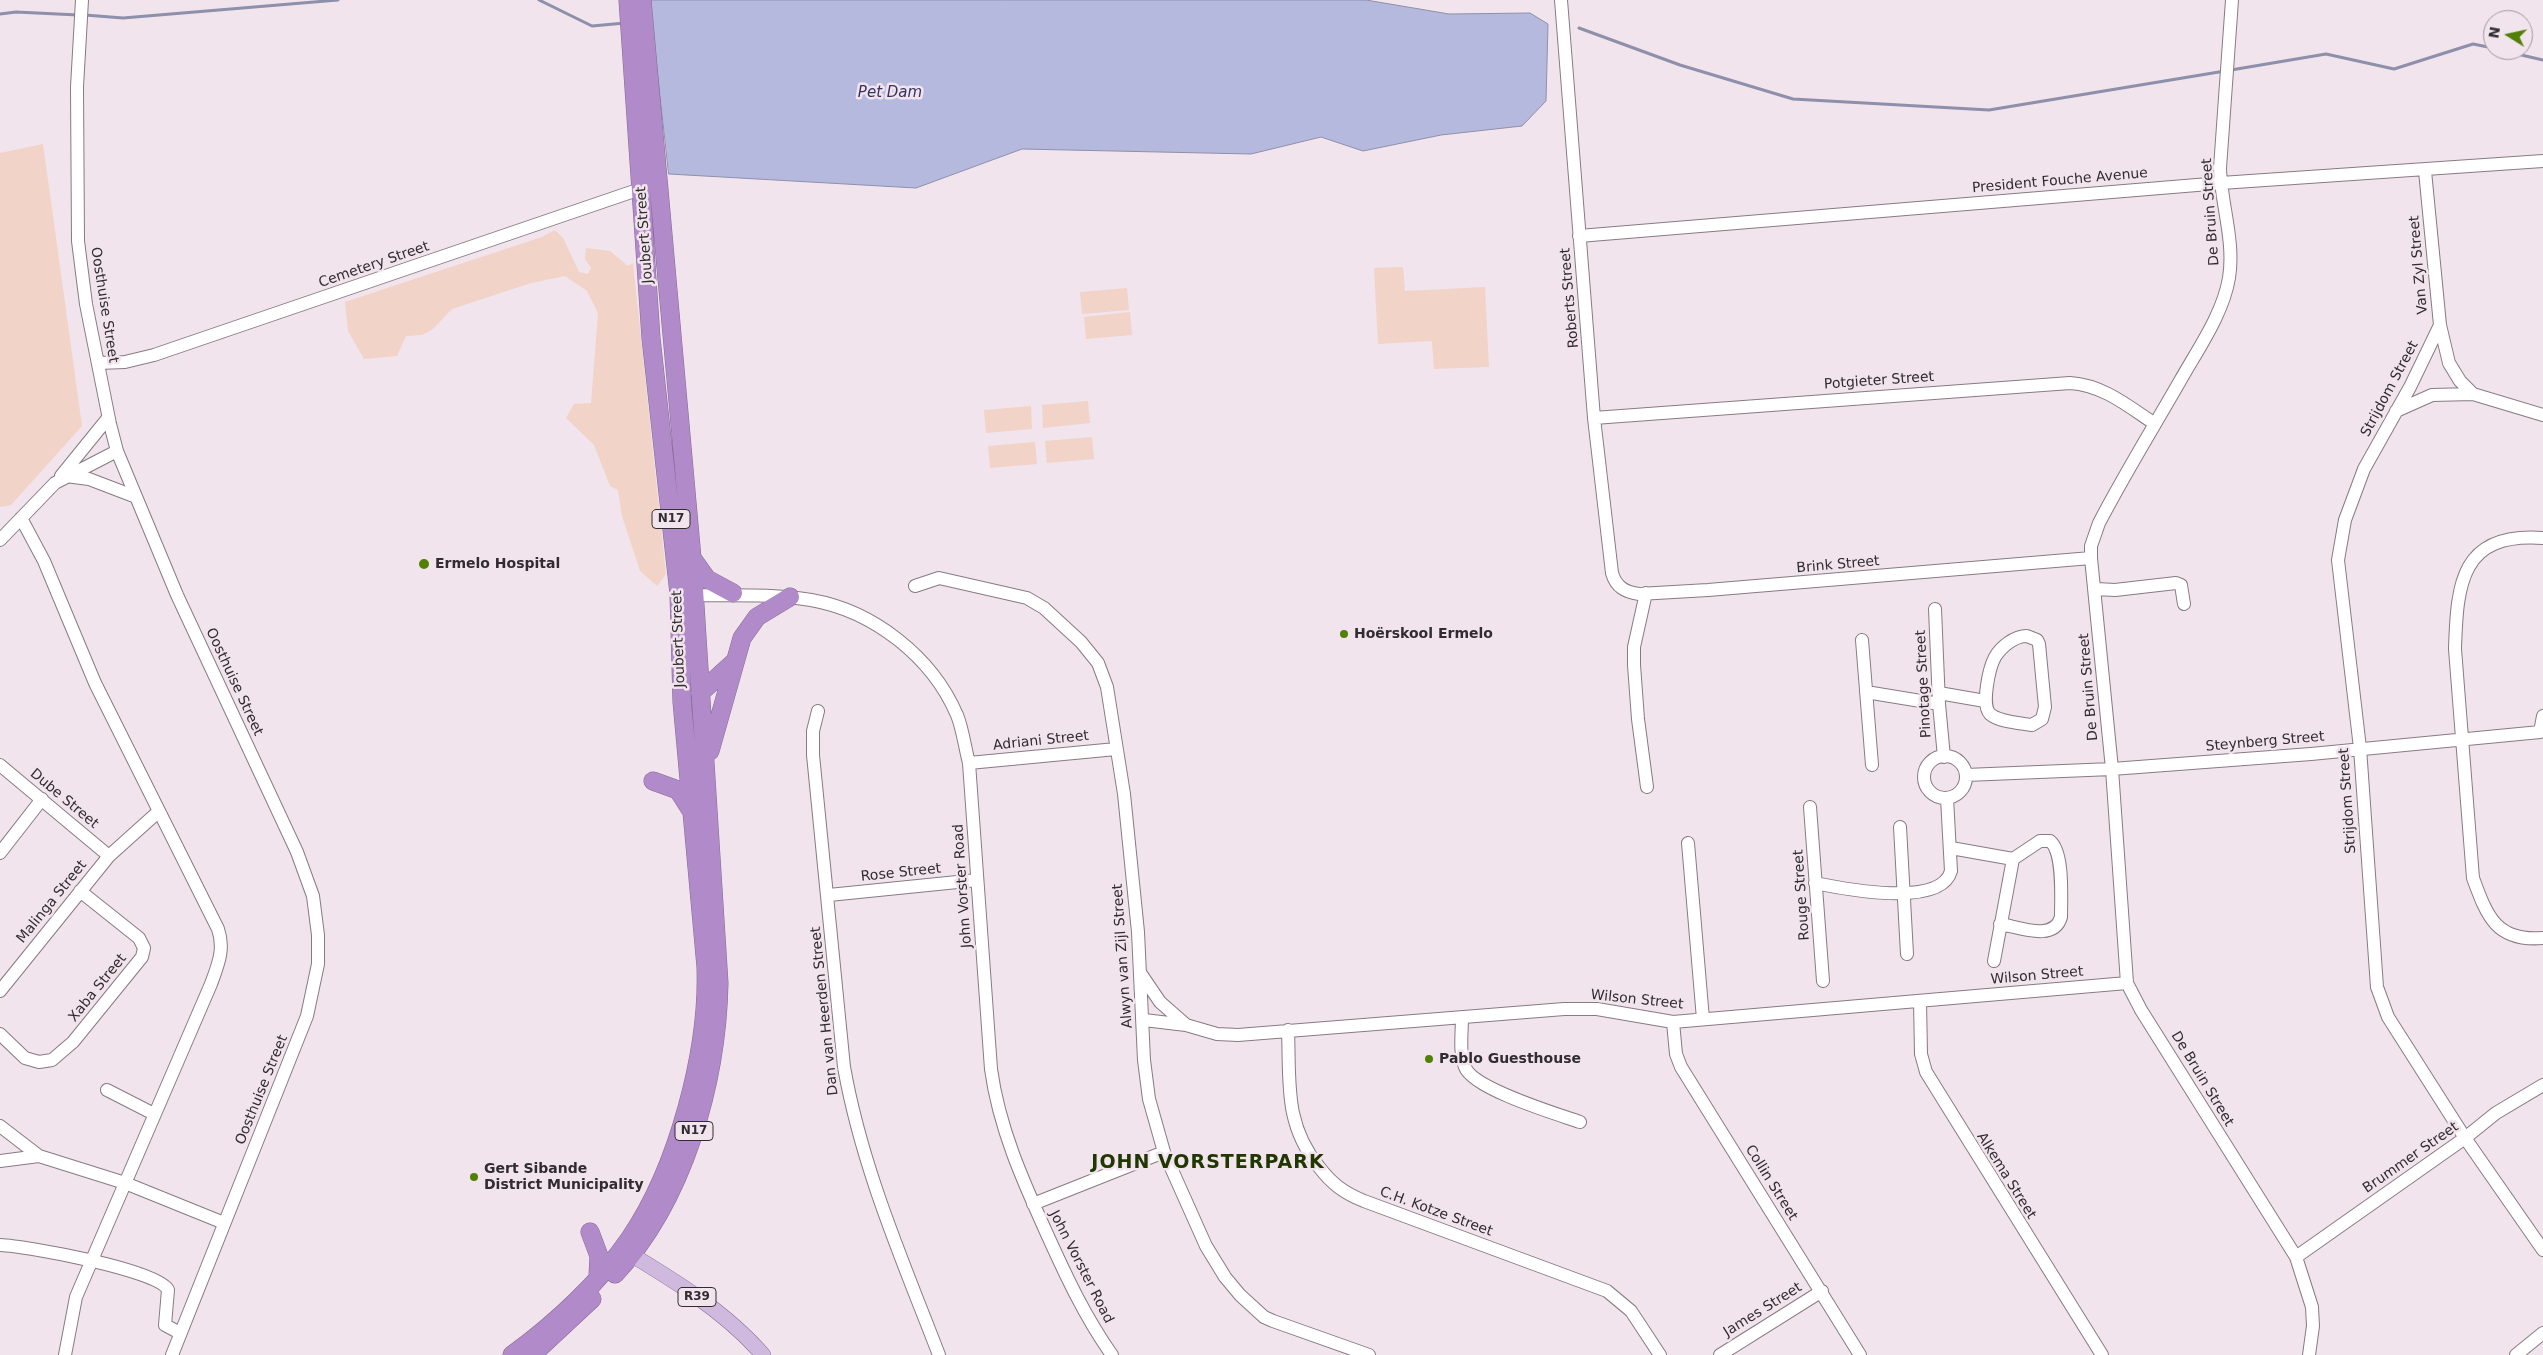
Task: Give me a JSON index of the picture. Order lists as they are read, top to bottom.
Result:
{
  "streets": {
    "highway": ["Joubert Street", "N17"],
    "main road": ["R39"],
    "street": [
      "President Fouche Avenue",
      "De Bruin Street",
      "Cemetery Street",
      "Van Zyl Street",
      "Roberts Street",
      "Oosthuise Street",
      "Potgieter Street",
      "Strijdom Street",
      "Brink Street",
      "Pinotage Street",
      "Adriani Street",
      "Steynberg Street",
      "Dube Street",
      "Rose Street",
      "John Vorster Road",
      "Rouge Street",
      "Malinga Street",
      "Alwyn van Zijl Street",
      "Wilson Street",
      "Xaba Street",
      "Dan van Heerden Street",
      "Brummer Street",
      "Alkema Street",
      "Collin Street",
      "C.H. Kotze Street",
      "James Street"
    ]
  },
  "crossings": [
    ["President Fouche Avenue", "De Bruin Street"],
    ["President Fouche Avenue", "Van Zyl Street"],
    ["President Fouche Avenue", "Roberts Street"],
    ["De Bruin Street", "Potgieter Street"],
    ["De Bruin Street", "Brink Street"],
    ["De Bruin Street", "Steynberg Street"],
    ["De Bruin Street", "Wilson Street"],
    ["De Bruin Street", "Brummer Street"],
    ["Joubert Street", "Cemetery Street"],
    ["Joubert Street", "N17"],
    ["Joubert Street", "John Vorster Road"],
    ["Joubert Street", "R39"],
    ["Cemetery Street", "Oosthuise Street"],
    ["Van Zyl Street", "Strijdom Street"],
    ["Roberts Street", "Potgieter Street"],
    ["Roberts Street", "Brink Street"],
    ["Strijdom Street", "Steynberg Street"],
    ["Strijdom Street", "Brummer Street"],
    ["N17", "R39"],
    ["Pinotage Street", "Steynberg Street"],
    ["Adriani Street", "John Vorster Road"],
    ["Adriani Street", "Alwyn van Zijl Street"],
    ["Dube Street", "Malinga Street"],
    ["Rose Street", "John Vorster Road"],
    ["Rose Street", "Dan van Heerden Street"],
    ["Malinga Street", "Xaba Street"],
    ["Alwyn van Zijl Street", "Wilson Street"],
    ["Wilson Street", "Alkema Street"],
    ["Wilson Street", "Collin Street"],
    ["Wilson Street", "C.H. Kotze Street"],
    ["Collin Street", "James Street"]
  ],
  "districts": ["JOHN VORSTERPARK"],
  "water": ["Pet Dam"],
  "places": [
    "Ermelo Hospital",
    "Hoërskool Ermelo",
    "Pablo Guesthouse",
    "Gert Sibande District Municipality"
  ],
  "north": "left"
}
